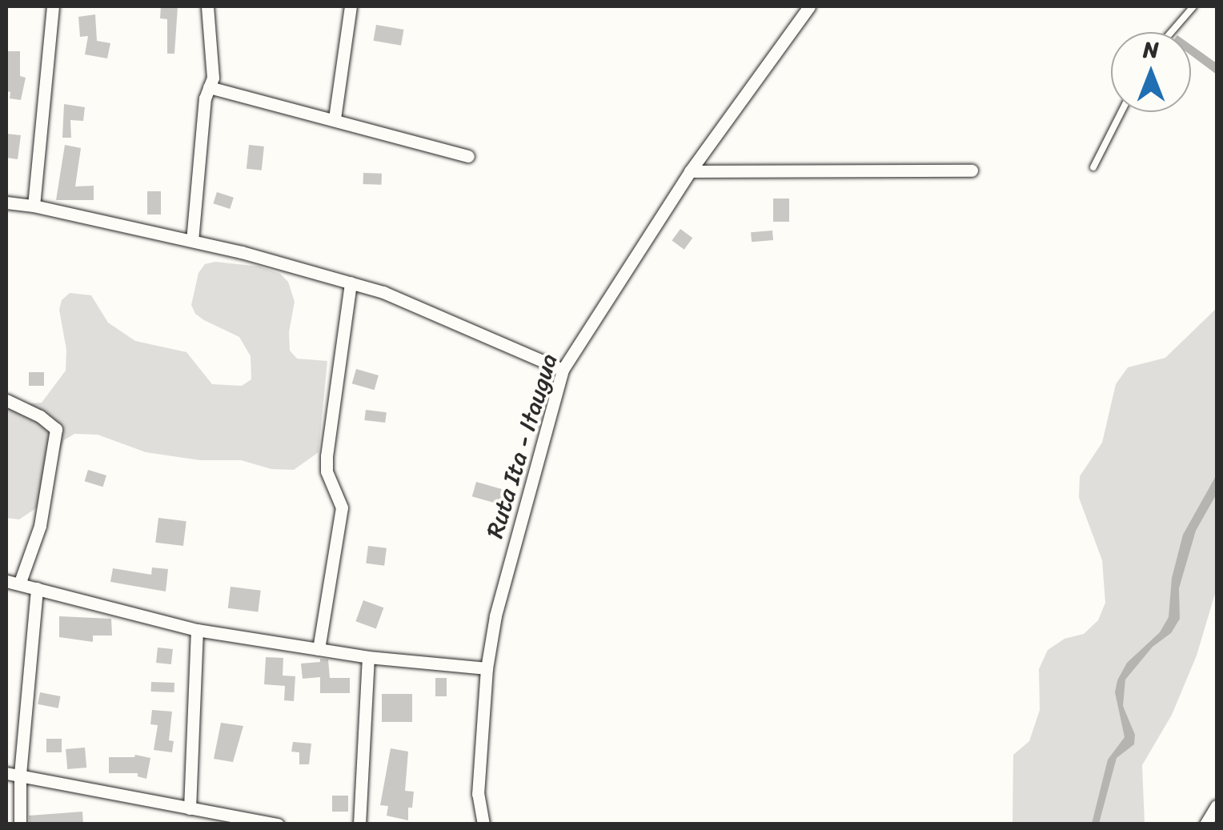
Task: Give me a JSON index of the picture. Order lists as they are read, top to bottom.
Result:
{
  "streets": {
    "street": ["Ruta Ita - Itaugua"]
  },
  "north": "top"
}
